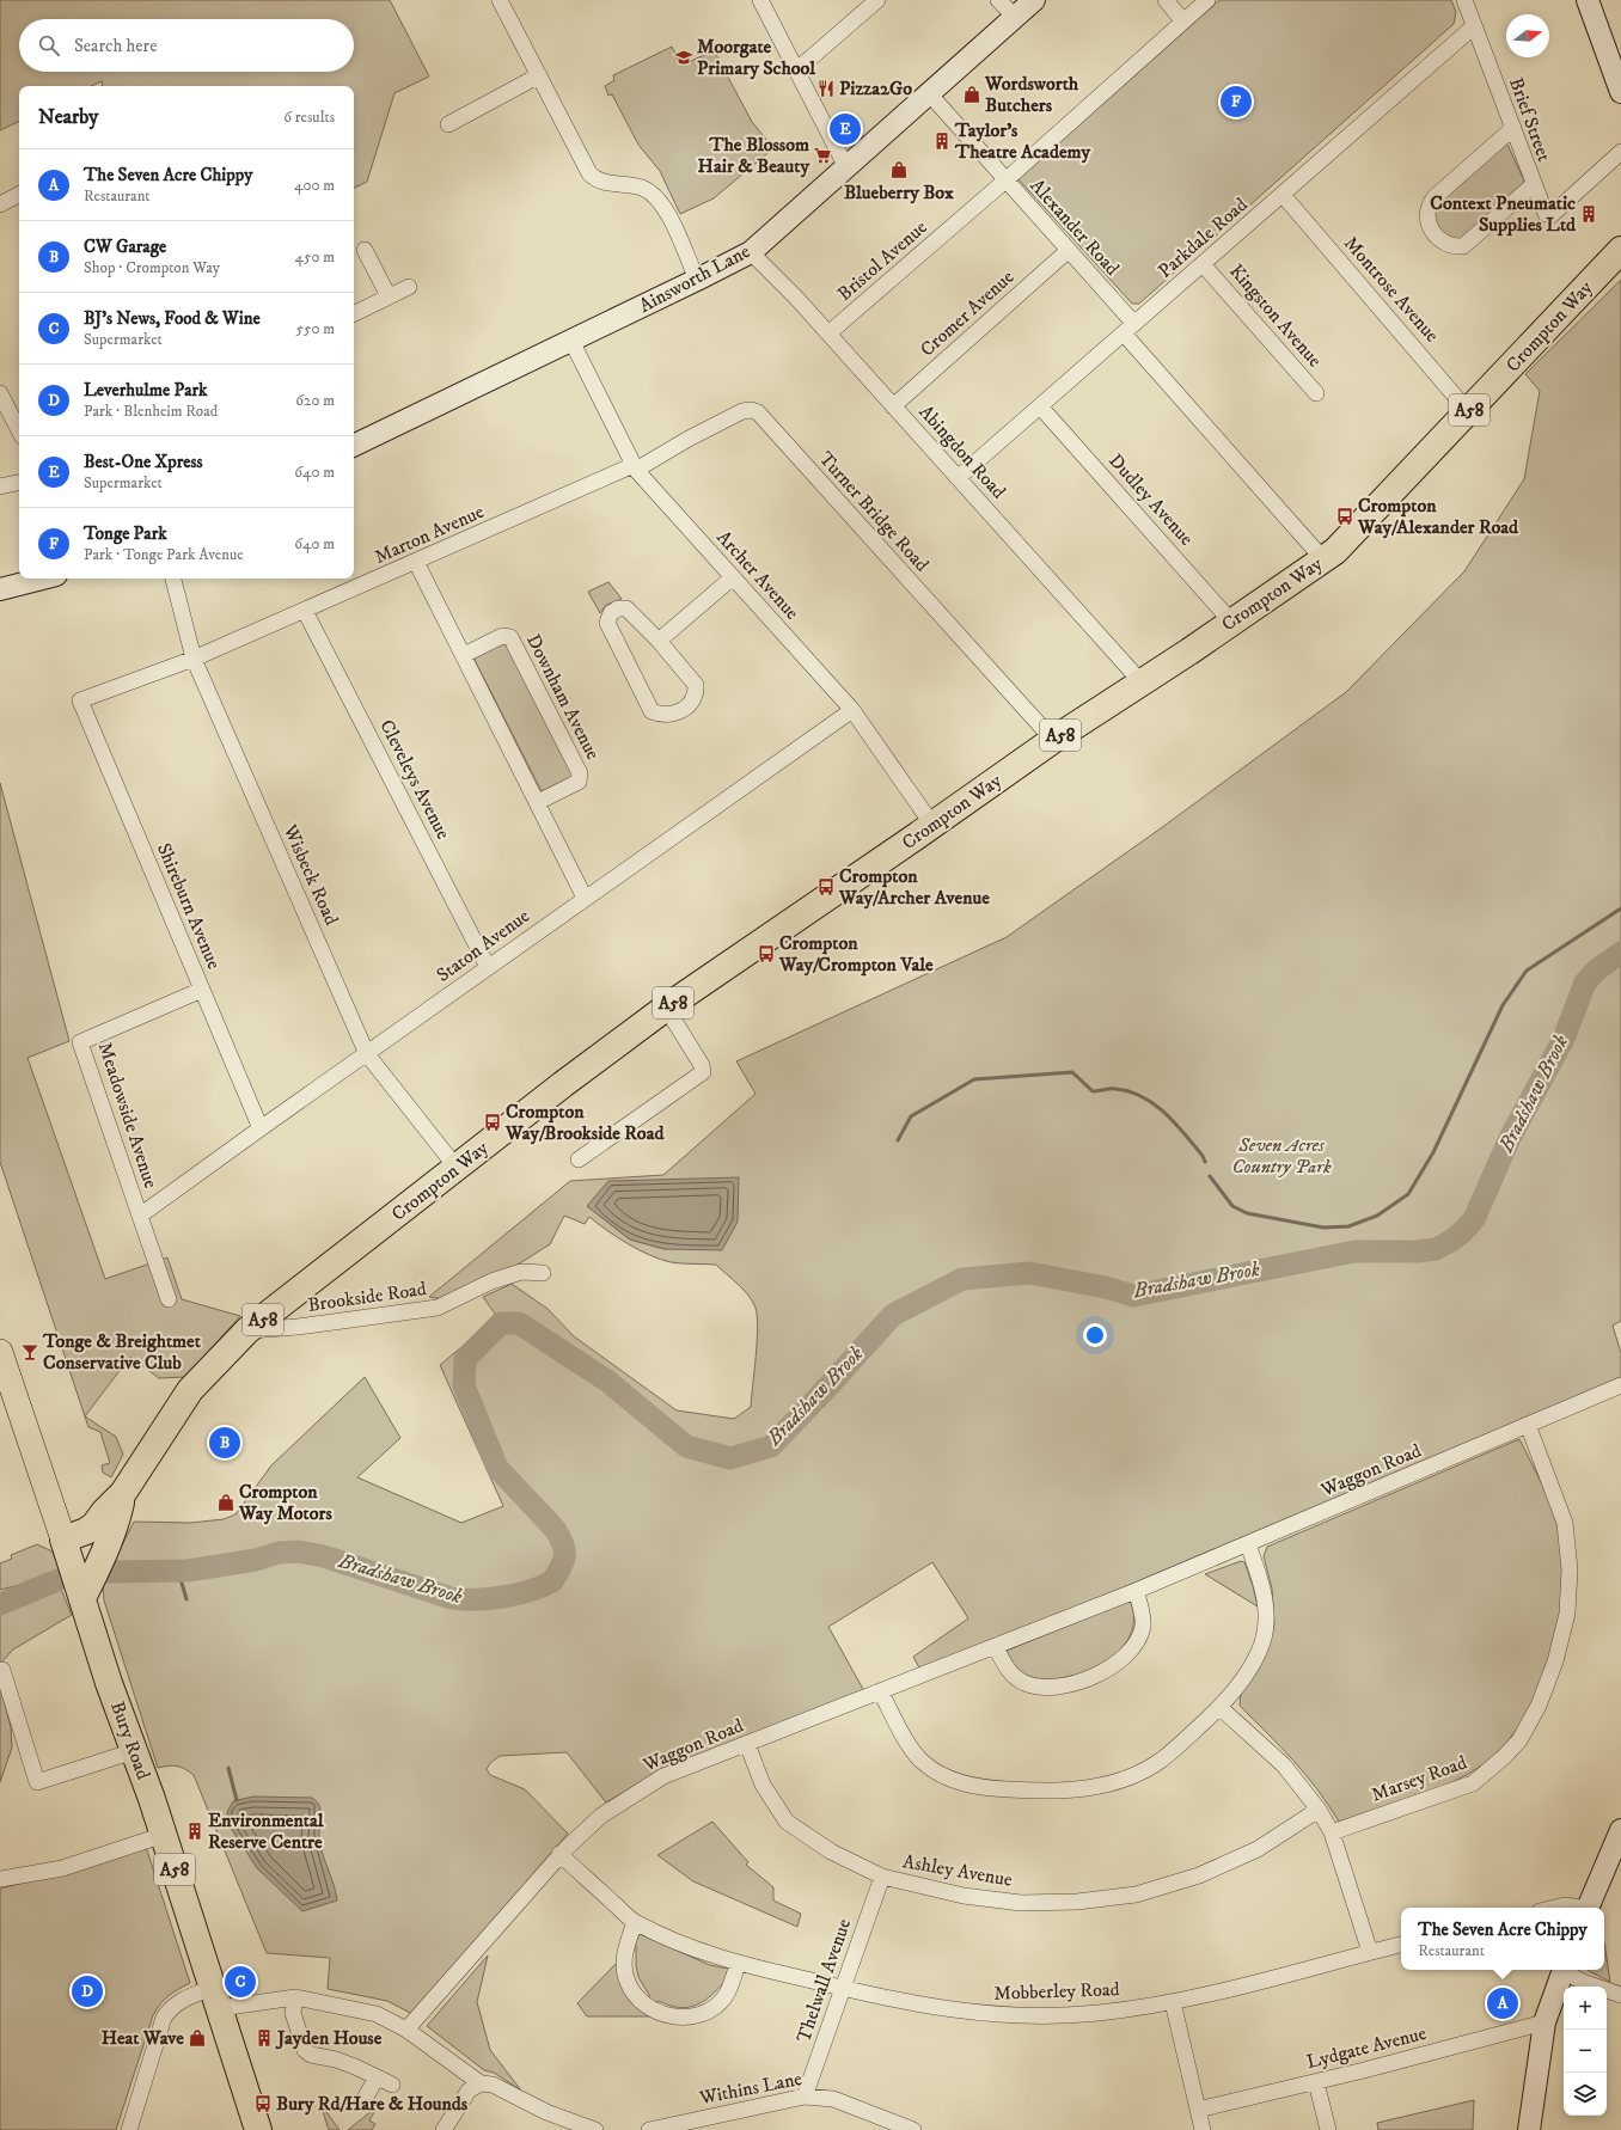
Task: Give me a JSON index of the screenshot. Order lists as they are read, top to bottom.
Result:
{
  "streets": {
    "highway": ["Crompton Way", "A58", "Bury Road"],
    "main road": ["Ainsworth Lane"],
    "street": [
      "Brief Street",
      "Alexander Road",
      "Parkdale Road",
      "Bristol Avenue",
      "Montrose Avenue",
      "Cromer Avenue",
      "Kingston Avenue",
      "Abingdon Road",
      "Dudley Avenue",
      "Turner Bridge Road",
      "Marton Avenue",
      "Archer Avenue",
      "Downham Avenue",
      "Cleveleys Avenue",
      "Wisbeck Road",
      "Shireburn Avenue",
      "Staton Avenue",
      "Meadowside Avenue",
      "Brookside Road",
      "Waggon Road",
      "Marsey Road",
      "Ashley Avenue",
      "Thelwall Avenue",
      "Mobberley Road",
      "Lydgate Avenue",
      "Withins Lane"
    ]
  },
  "crossings": [
    ["Brief Street", "Parkdale Road"],
    ["Alexander Road", "Parkdale Road"],
    ["Alexander Road", "Bristol Avenue"],
    ["Alexander Road", "Ainsworth Lane"],
    ["Alexander Road", "Cromer Avenue"],
    ["Alexander Road", "Crompton Way"],
    ["Parkdale Road", "Montrose Avenue"],
    ["Parkdale Road", "Kingston Avenue"],
    ["Parkdale Road", "Abingdon Road"],
    ["Parkdale Road", "Dudley Avenue"],
    ["Bristol Avenue", "Abingdon Road"],
    ["Ainsworth Lane", "Abingdon Road"],
    ["Ainsworth Lane", "Archer Avenue"],
    ["Montrose Avenue", "Crompton Way"],
    ["Cromer Avenue", "Abingdon Road"],
    ["Crompton Way", "Abingdon Road"],
    ["Crompton Way", "Dudley Avenue"],
    ["Crompton Way", "Turner Bridge Road"],
    ["Crompton Way", "Archer Avenue"],
    ["Crompton Way", "Wisbeck Road"],
    ["Crompton Way", "Brookside Road"],
    ["Crompton Way", "Bury Road"],
    ["Turner Bridge Road", "Marton Avenue"],
    ["Turner Bridge Road", "Archer Avenue"],
    ["Marton Avenue", "Archer Avenue"],
    ["Marton Avenue", "Cleveleys Avenue"],
    ["Marton Avenue", "Wisbeck Road"],
    ["Marton Avenue", "Shireburn Avenue"],
    ["Archer Avenue", "Staton Avenue"],
    ["Cleveleys Avenue", "Staton Avenue"],
    ["Wisbeck Road", "Staton Avenue"],
    ["Shireburn Avenue", "Staton Avenue"],
    ["Shireburn Avenue", "Meadowside Avenue"],
    ["Staton Avenue", "Meadowside Avenue"],
    ["Waggon Road", "Marsey Road"],
    ["Waggon Road", "Ashley Avenue"],
    ["Waggon Road", "Mobberley Road"],
    ["Ashley Avenue", "Thelwall Avenue"],
    ["Thelwall Avenue", "Mobberley Road"],
    ["Thelwall Avenue", "Withins Lane"]
  ],
  "water": ["Bradshaw Brook"],
  "parks": ["Seven Acres Country Park"],
  "places": {
    "school or university": ["Moorgate Primary School"],
    "restaurant": ["Pizza2Go"],
    "shop": [
      "Wordsworth Butchers",
      "Blueberry Box",
      "Crompton Way Motors",
      "Heat Wave"
    ],
    "building": [
      "Taylor's Theatre Academy",
      "Context Pneumatic Supplies Ltd",
      "Environmental Reserve Centre",
      "Jayden House"
    ],
    "supermarket": ["The Blossom Hair & Beauty"],
    "bus stop": [
      "Crompton Way/Alexander Road",
      "Crompton Way/Archer Avenue",
      "Crompton Way/Crompton Vale",
      "Crompton Way/Brookside Road",
      "Bury Rd/Hare & Hounds"
    ],
    "bar": ["Tonge & Breightmet Conservative Club"]
  },
  "north": "right",
  "page": {
    "search": "Search here",
    "pins": [
      "F",
      "E",
      "B",
      "C",
      "D",
      "A"
    ],
    "heading": ["Nearby", "6 results"],
    "list": [
      {
        "mark": "A",
        "name": "The Seven Acre Chippy",
        "note": "Restaurant",
        "value": "400 m"
      },
      {
        "mark": "B",
        "name": "CW Garage",
        "note": "Shop · Crompton Way",
        "value": "450 m"
      },
      {
        "mark": "C",
        "name": "BJ's News, Food & Wine",
        "note": "Supermarket",
        "value": "550 m"
      },
      {
        "mark": "D",
        "name": "Leverhulme Park",
        "note": "Park · Blenheim Road",
        "value": "620 m"
      },
      {
        "mark": "E",
        "name": "Best-One Xpress",
        "note": "Supermarket",
        "value": "640 m"
      },
      {
        "mark": "F",
        "name": "Tonge Park",
        "note": "Park · Tonge Park Avenue",
        "value": "640 m"
      }
    ],
    "popup": ["The Seven Acre Chippy", "Restaurant"],
    "map_buttons": ["+", "−"]
  }
}
